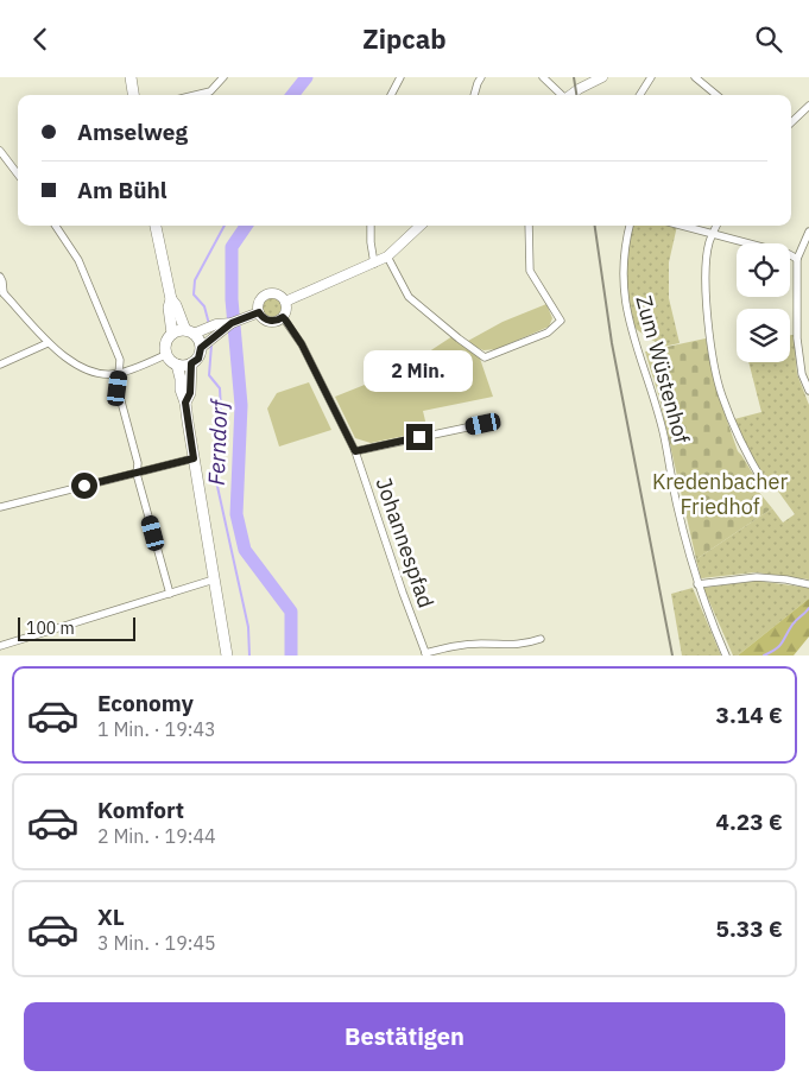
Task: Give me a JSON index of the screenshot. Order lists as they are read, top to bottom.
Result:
{
  "streets": {
    "street": ["Zum Wüstenhof", "Johannespfad"]
  },
  "water": ["Ferndorf"],
  "parks": ["Kredenbacher Friedhof"],
  "scale_bar": "100 m",
  "page": {
    "header": "Zipcab",
    "banner": ["Amselweg", "Am Bühl"],
    "bubble": "2 Min.",
    "scale": "100 m",
    "list": [
      {
        "name": "Economy",
        "note": "1 Min. · 19:43",
        "value": "3.14 €"
      },
      {
        "name": "Komfort",
        "note": "2 Min. · 19:44",
        "value": "4.23 €"
      },
      {
        "name": "XL",
        "note": "3 Min. · 19:45",
        "value": "5.33 €"
      }
    ],
    "buttons": "Bestätigen"
  }
}
